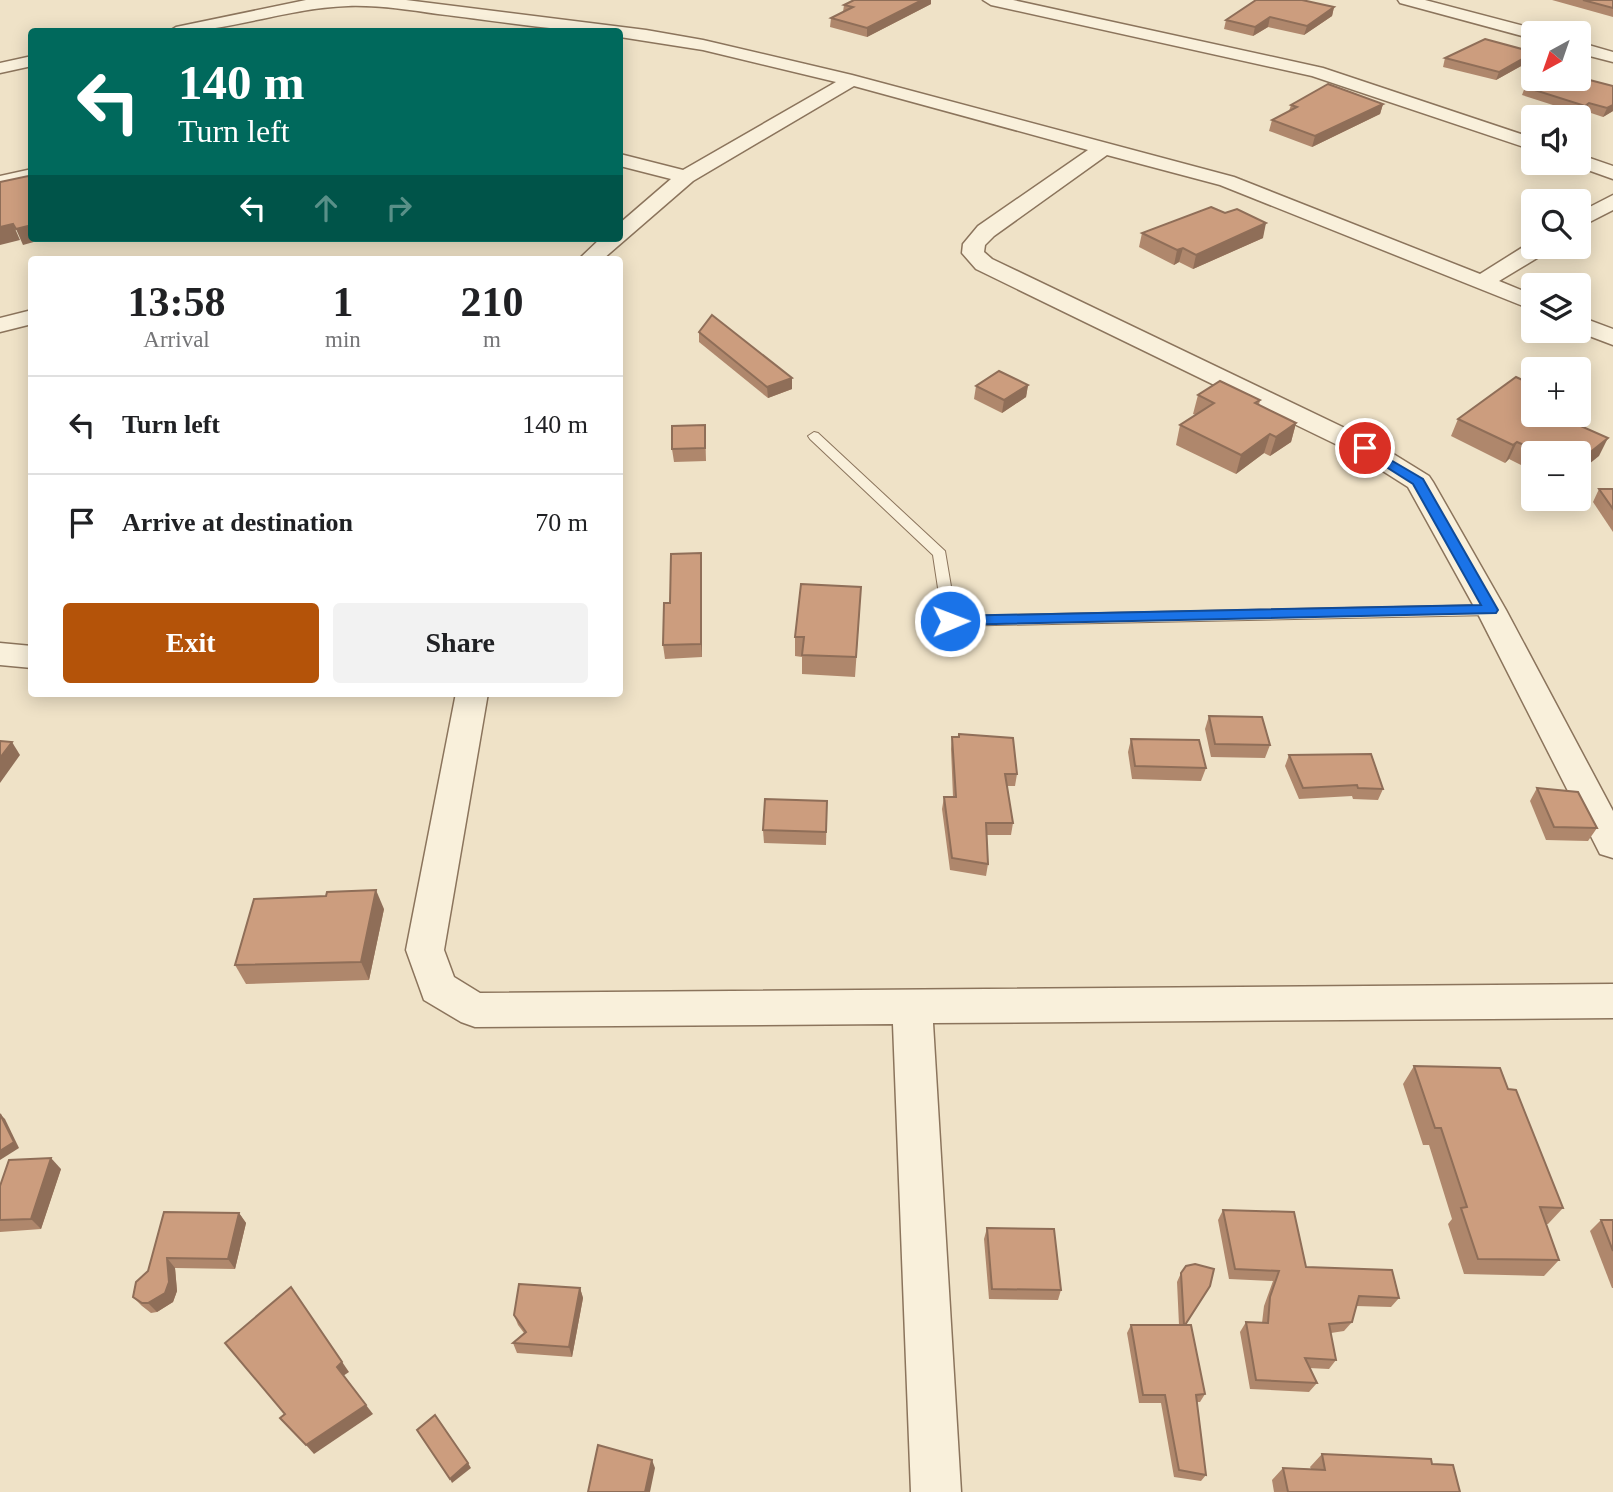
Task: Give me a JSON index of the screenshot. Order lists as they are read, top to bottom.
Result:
{
  "north": "bottom left",
  "page": {
    "map_buttons": ["+", "−"],
    "turn": ["140 m", "Turn left"],
    "eta": [
      "13:58",
      "Arrival",
      "1",
      "min",
      "210",
      "m"
    ],
    "list": [
      {
        "name": "Turn left",
        "value": "140 m"
      },
      {
        "name": "Arrive at destination",
        "value": "70 m"
      }
    ],
    "buttons": ["Exit", "Share"]
  }
}
